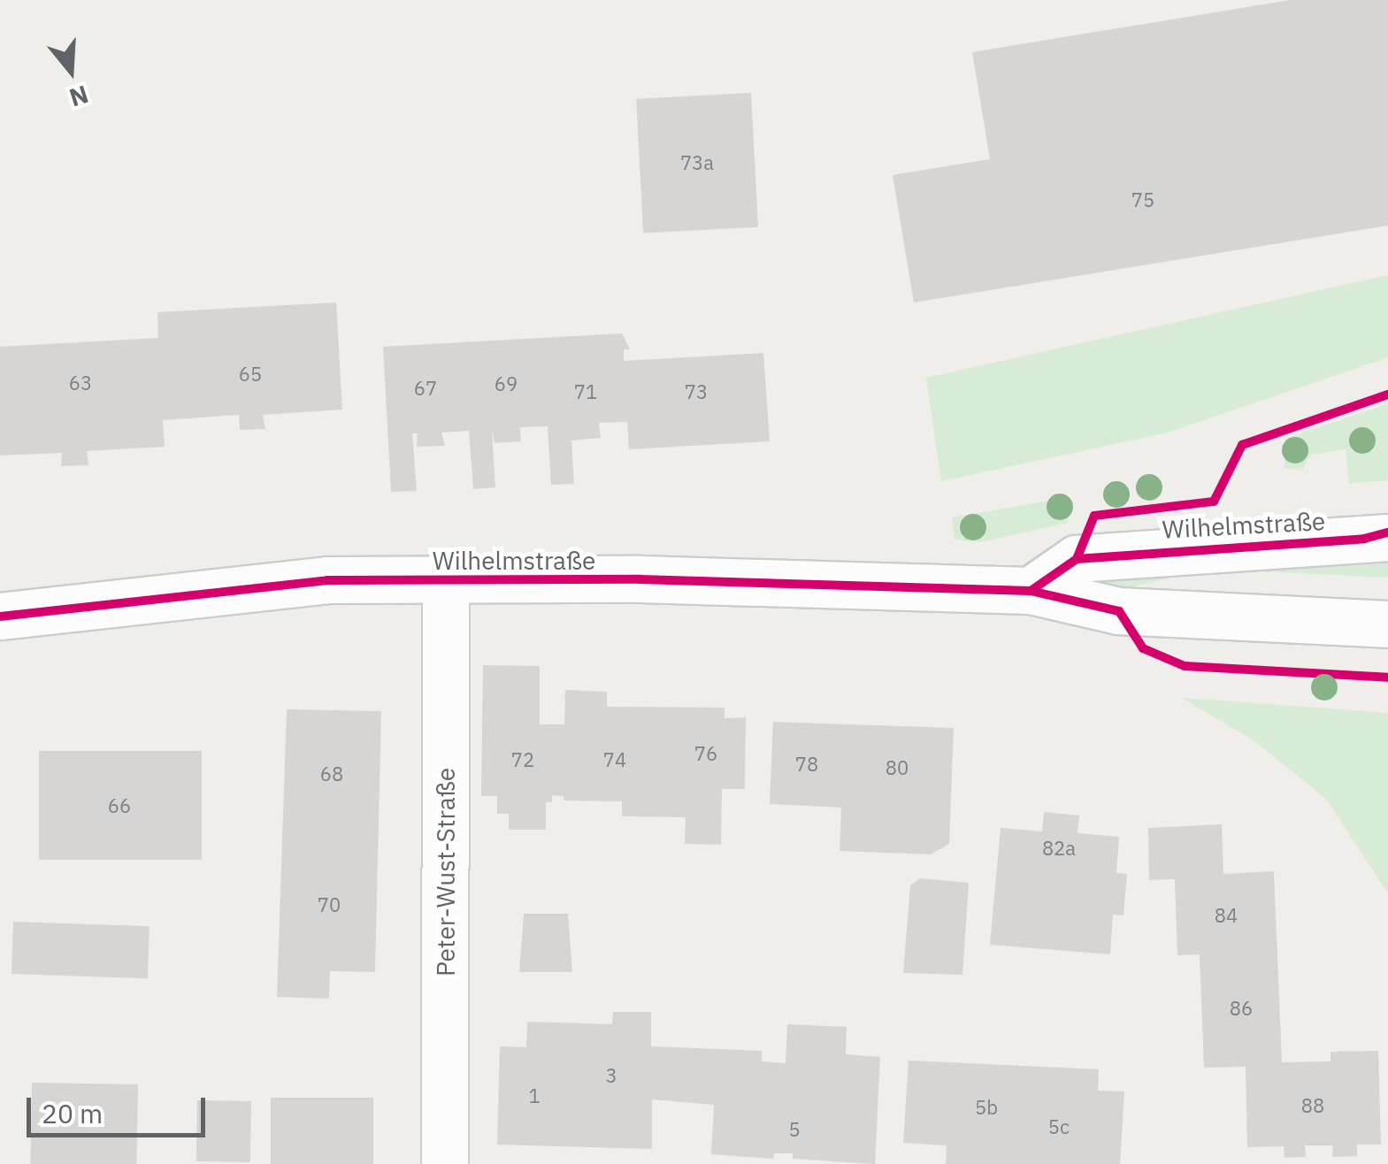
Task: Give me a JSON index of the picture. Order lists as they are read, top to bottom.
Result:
{
  "streets": {
    "street": ["Wilhelmstraße", "Peter-Wust-Straße"]
  },
  "crossings": [
    ["Wilhelmstraße", "Peter-Wust-Straße"]
  ],
  "house_numbers": [
    "73a",
    "75",
    "65",
    "63",
    "69",
    "67",
    "71",
    "73",
    "76",
    "72",
    "74",
    "78",
    "80",
    "68",
    "66",
    "82a",
    "70",
    "84",
    "86",
    "3",
    "1",
    "88",
    "5b",
    "5c",
    "5"
  ],
  "scale_bar": "20 m",
  "north": "bottom"
}
